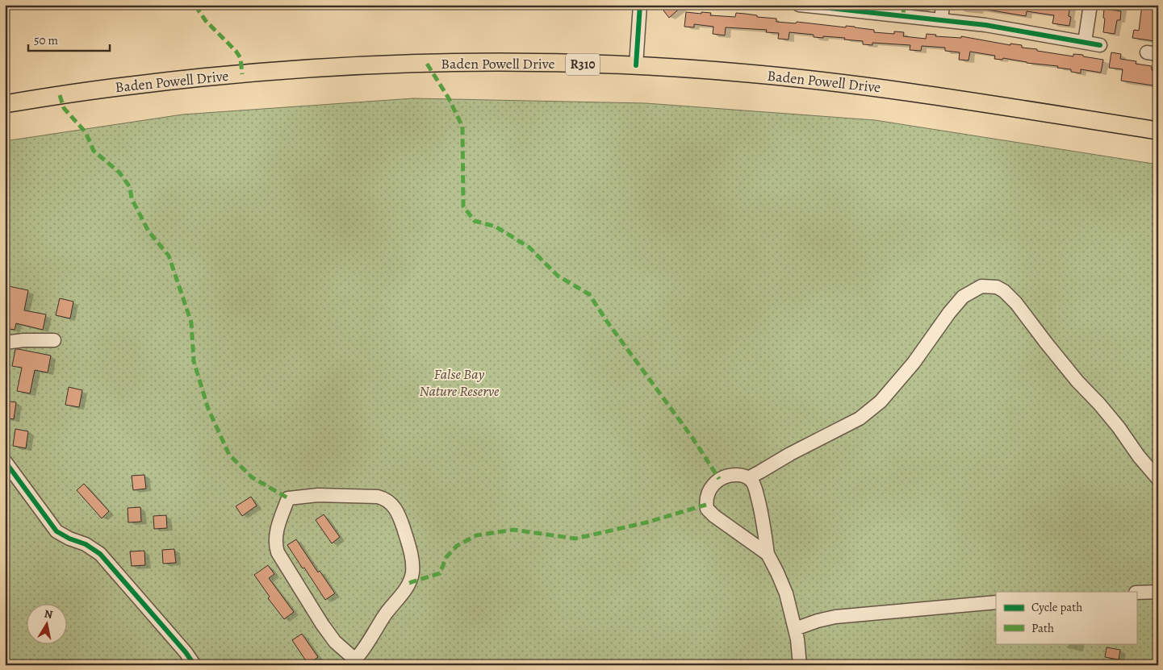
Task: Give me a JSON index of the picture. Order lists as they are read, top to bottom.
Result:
{
  "streets": {
    "main road": ["Baden Powell Drive", "R310"]
  },
  "parks": ["False Bay Nature Reserve"],
  "legend": ["Cycle path", "Path"],
  "scale_bar": "50 m",
  "north": "top"
}
